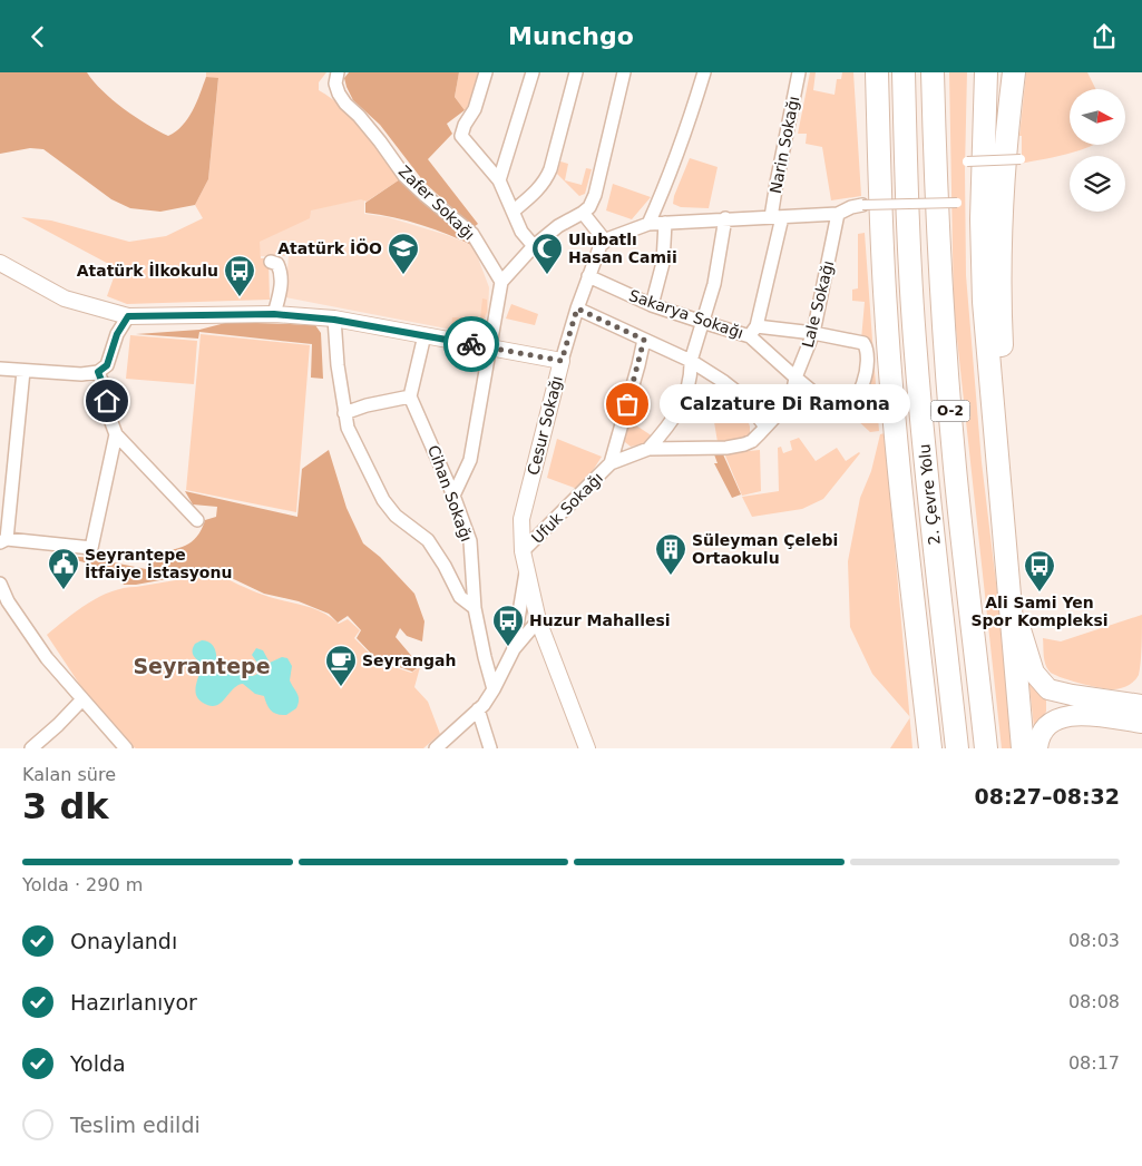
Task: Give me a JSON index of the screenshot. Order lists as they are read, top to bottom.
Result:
{
  "streets": {
    "highway": ["O-2", "2. Çevre Yolu"],
    "street": [
      "Narin Sokağı",
      "Zafer Sokağı",
      "Lale Sokağı",
      "Sakarya Sokağı",
      "Cesur Sokağı",
      "Cihan Sokağı",
      "Ufuk Sokağı"
    ]
  },
  "crossings": [
    ["Narin Sokağı", "Sakarya Sokağı"],
    ["Lale Sokağı", "Sakarya Sokağı"],
    ["Lale Sokağı", "Ufuk Sokağı"],
    ["Sakarya Sokağı", "Cesur Sokağı"],
    ["Cesur Sokağı", "Ufuk Sokağı"]
  ],
  "districts": ["Seyrantepe"],
  "places": {
    "school or university": ["Atatürk İÖO"],
    "mosque": ["Ulubatlı Hasan Camii"],
    "bus stop": ["Atatürk İlkokulu", "Ali Sami Yen Spor Kompleksi", "Huzur Mahallesi"],
    "other": ["Calzature Di Ramona"],
    "building": ["Süleyman Çelebi Ortaokulu"],
    "public building": ["Seyrantepe İtfaiye İstasyonu"],
    "cafe": ["Seyrangah"]
  },
  "north": "right",
  "page": {
    "header": "Munchgo",
    "bubble": "Calzature Di Ramona",
    "heading": ["3 dk", "Kalan süre", "08:27–08:32"],
    "bar": "Yolda · 290 m",
    "list": [
      ["Onaylandı", "08:03"],
      ["Hazırlanıyor", "08:08"],
      ["Yolda", "08:17"],
      "Teslim edildi"
    ]
  }
}
